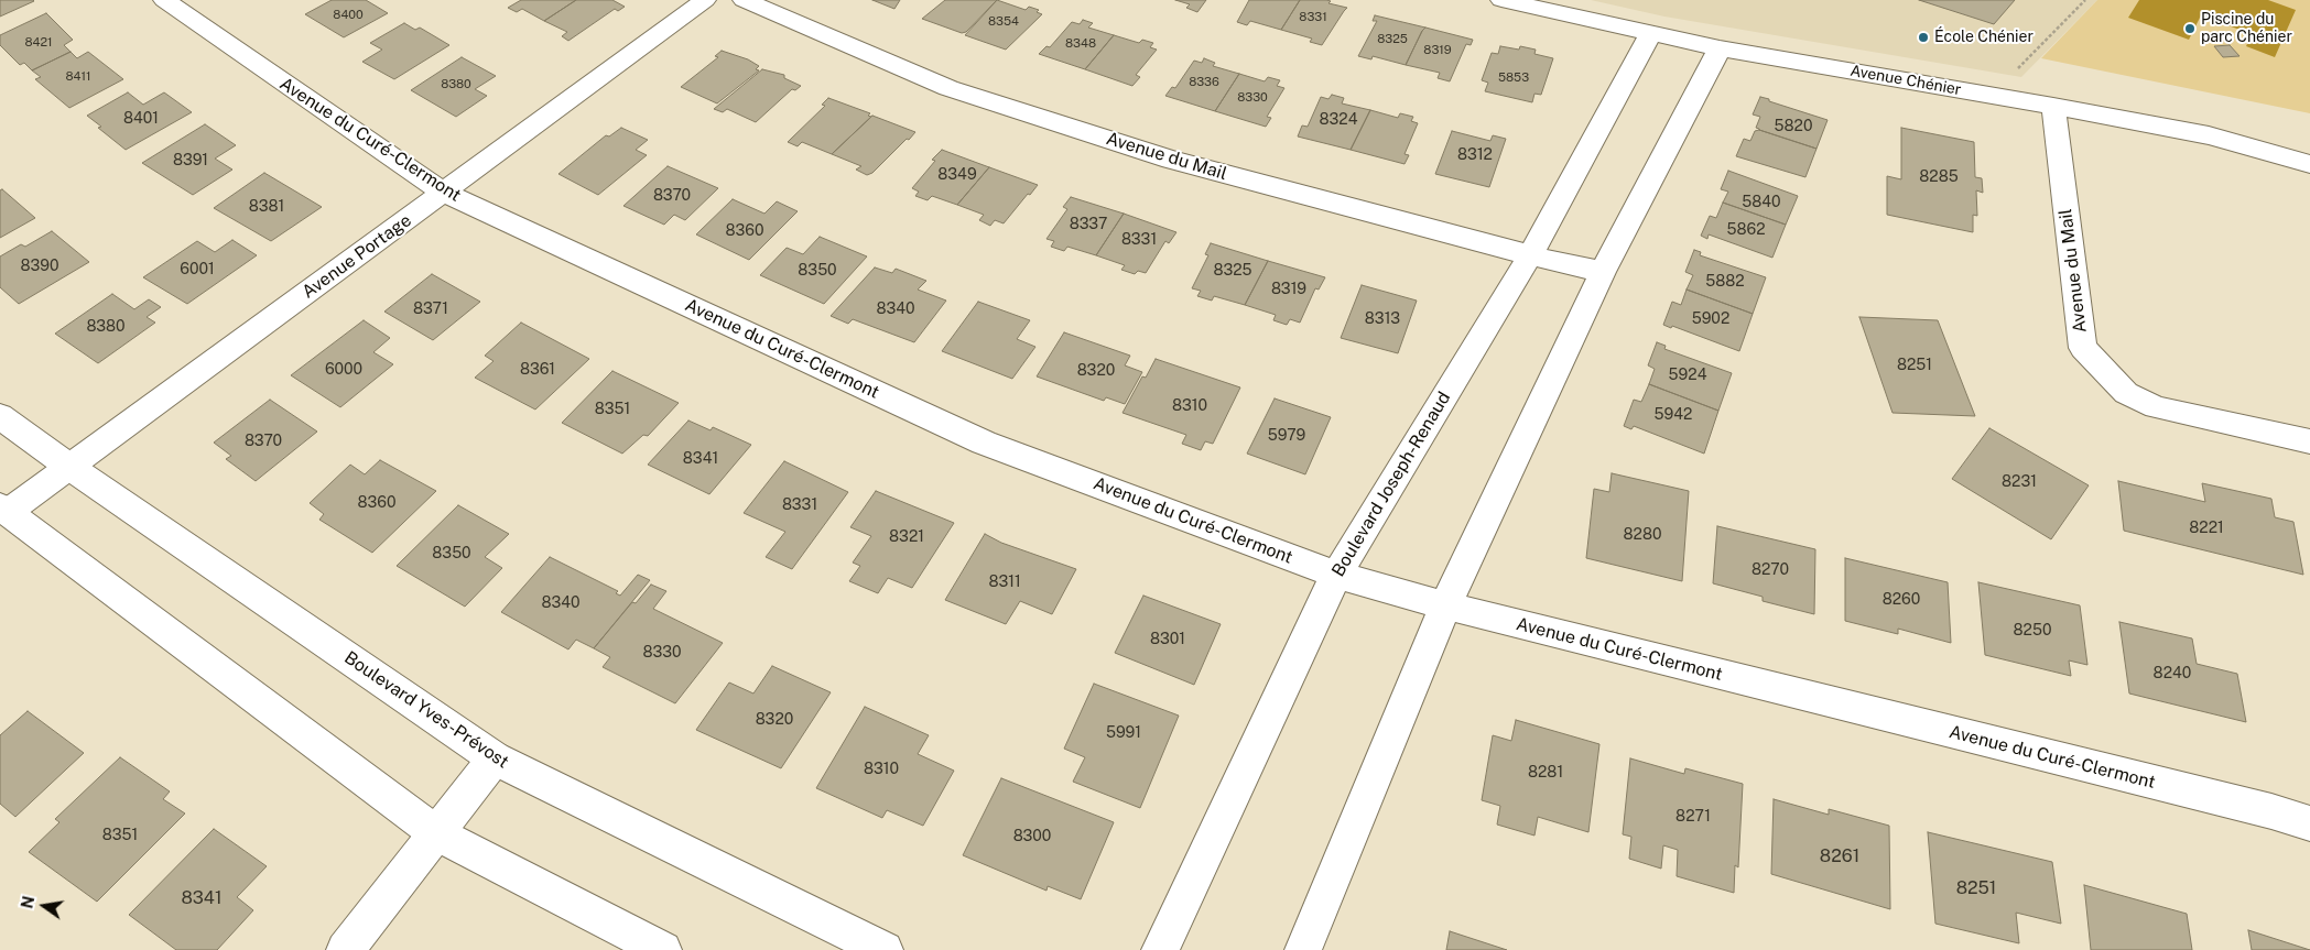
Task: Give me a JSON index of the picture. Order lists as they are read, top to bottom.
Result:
{
  "streets": {
    "street": [
      "Avenue Chénier",
      "Avenue du Curé-Clermont",
      "Avenue du Mail",
      "Avenue Portage",
      "Boulevard Joseph-Renaud",
      "Boulevard Yves-Prévost"
    ]
  },
  "crossings": [
    ["Avenue Chénier", "Avenue du Mail"],
    ["Avenue Chénier", "Boulevard Joseph-Renaud"],
    ["Avenue du Curé-Clermont", "Avenue Portage"],
    ["Avenue du Curé-Clermont", "Boulevard Joseph-Renaud"],
    ["Avenue du Mail", "Boulevard Joseph-Renaud"],
    ["Avenue Portage", "Boulevard Yves-Prévost"]
  ],
  "places": ["Piscine du parc Chénier", "École Chénier"],
  "house_numbers": [
    "8400",
    "8331",
    "8354",
    "8325",
    "8421",
    "8348",
    "8319",
    "8411",
    "5853",
    "8336",
    "8380",
    "8330",
    "8401",
    "8324",
    "5820",
    "8312",
    "8391",
    "8349",
    "8285",
    "8370",
    "5840",
    "8381",
    "8337",
    "5862",
    "8360",
    "8331",
    "8390",
    "6001",
    "8350",
    "8325",
    "5882",
    "8319",
    "8371",
    "8340",
    "8313",
    "5902",
    "8380",
    "8251",
    "6000",
    "8361",
    "8320",
    "5924",
    "8310",
    "8351",
    "5942",
    "5979",
    "8370",
    "8341",
    "8231",
    "8360",
    "8331",
    "8221",
    "8280",
    "8321",
    "8350",
    "8270",
    "8311",
    "8260",
    "8340",
    "8250",
    "8301",
    "8330",
    "8240",
    "8320",
    "5991",
    "8310",
    "8281",
    "8271",
    "8351",
    "8300",
    "8261",
    "8251",
    "8341"
  ],
  "north": "left"
}
